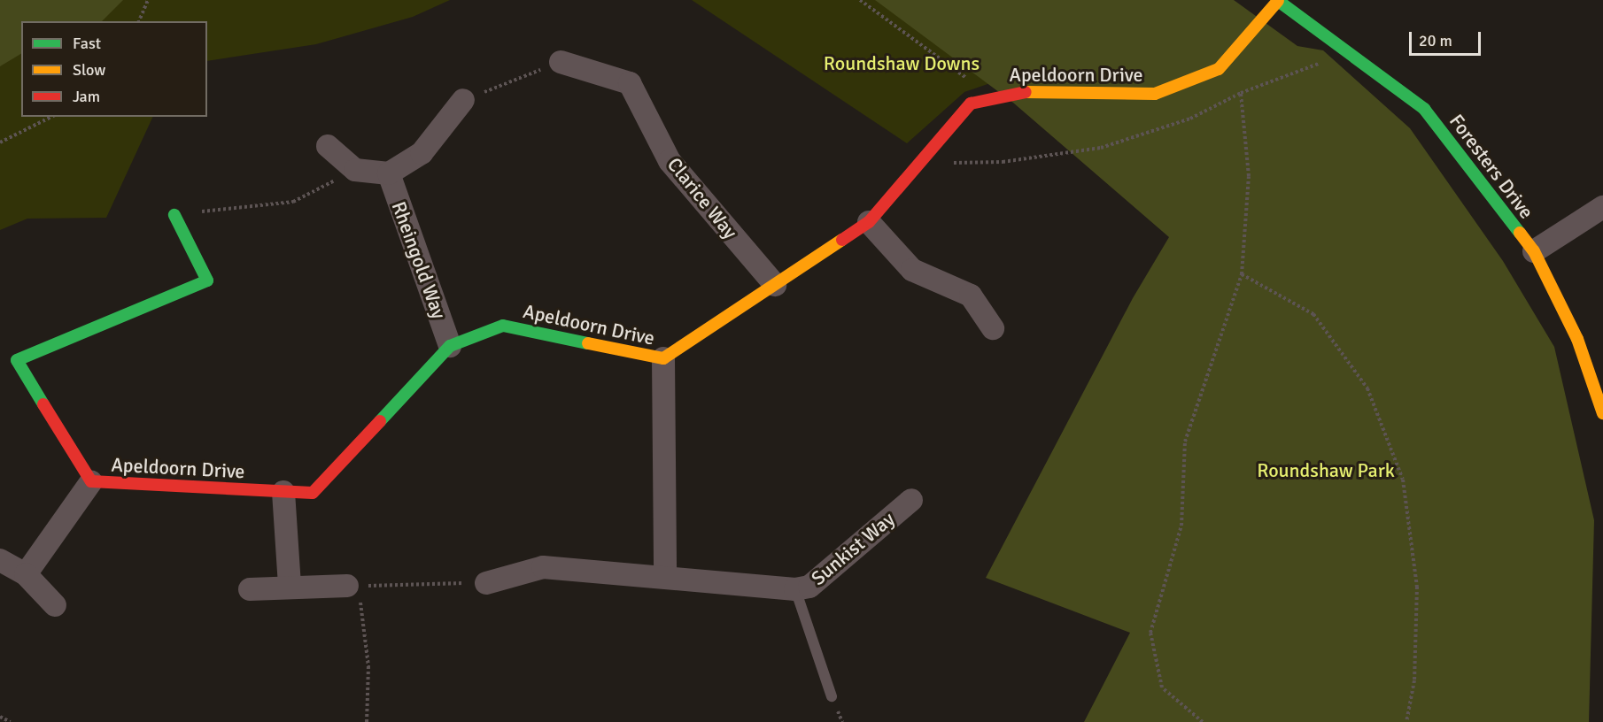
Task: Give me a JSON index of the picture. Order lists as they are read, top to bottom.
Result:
{
  "streets": {
    "street": [
      "Apeldoorn Drive",
      "Foresters Drive",
      "Clarice Way",
      "Rheingold Way",
      "Sunkist Way"
    ]
  },
  "crossings": [
    ["Apeldoorn Drive", "Foresters Drive"],
    ["Apeldoorn Drive", "Clarice Way"],
    ["Apeldoorn Drive", "Rheingold Way"]
  ],
  "parks": ["Roundshaw Downs", "Roundshaw Park"],
  "legend": ["Fast", "Slow", "Jam"],
  "scale_bar": "20 m"
}
